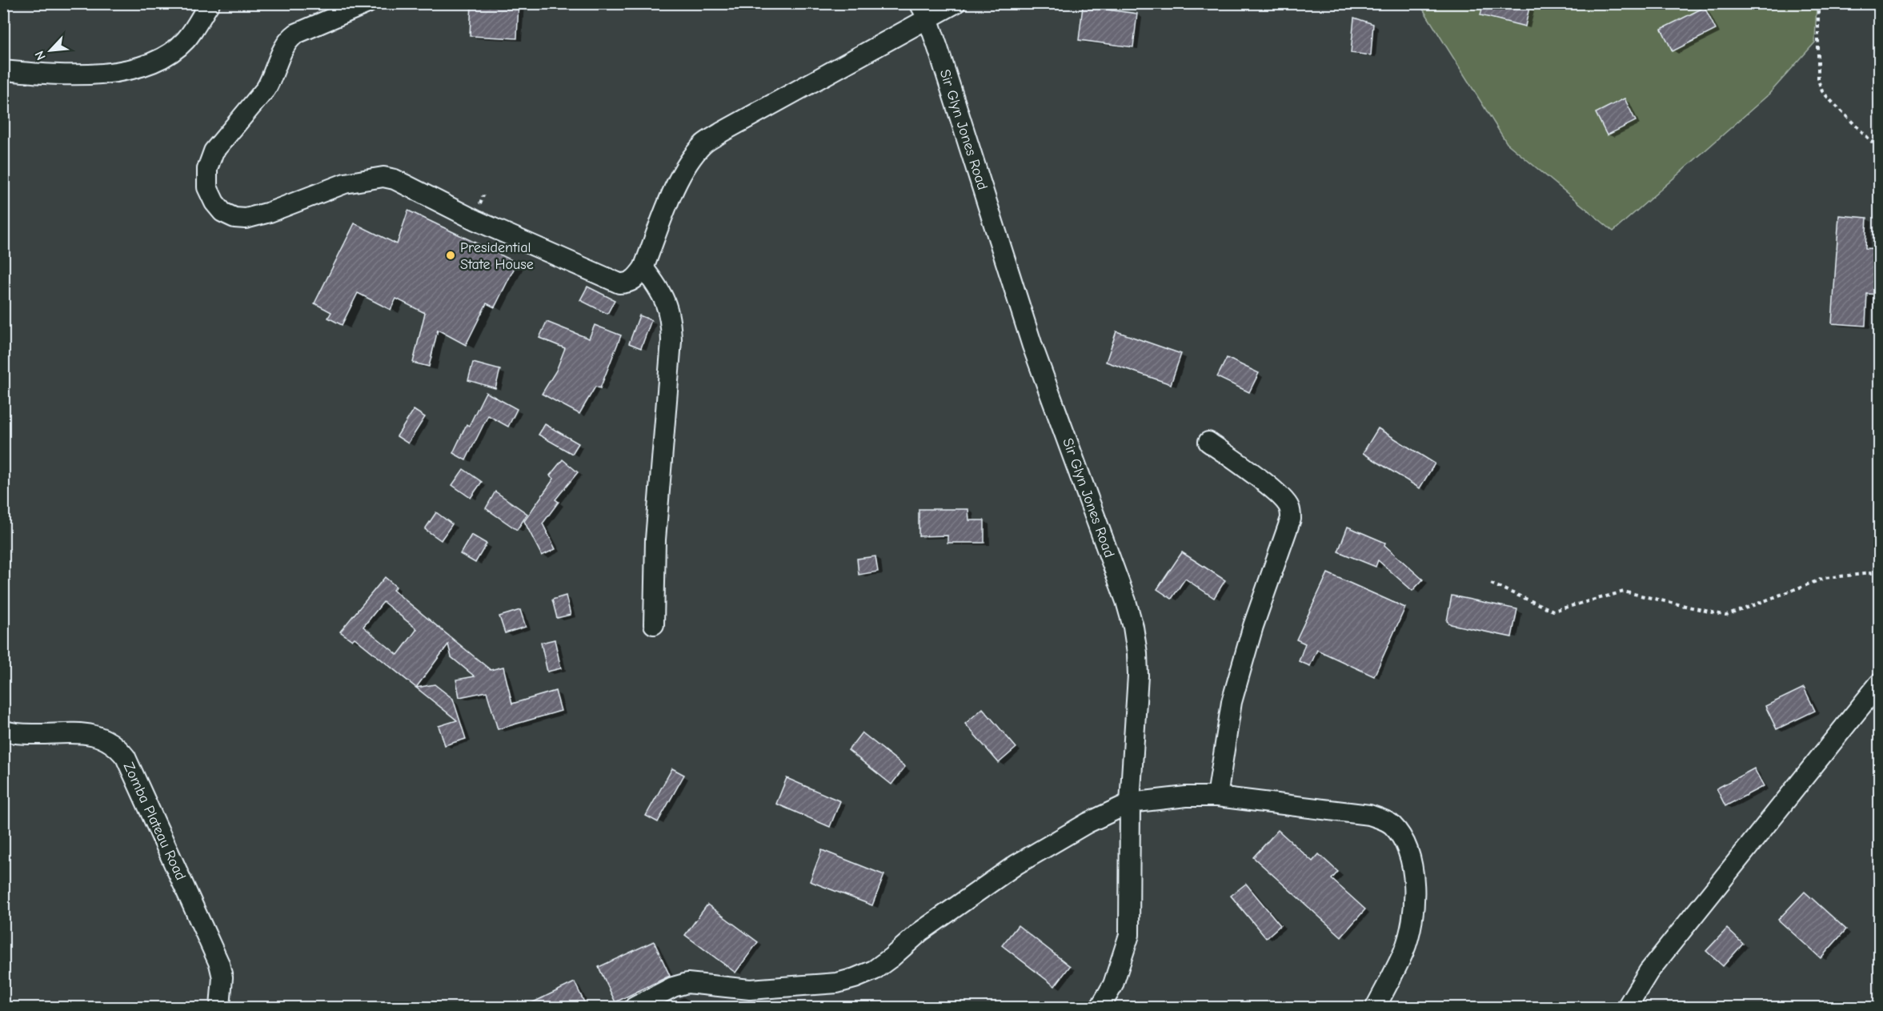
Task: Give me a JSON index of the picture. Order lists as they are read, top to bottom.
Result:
{
  "streets": {
    "street": ["Sir Glyn Jones Road", "Zomba Plateau Road"]
  },
  "places": ["Presidential State House"],
  "north": "bottom left"
}
